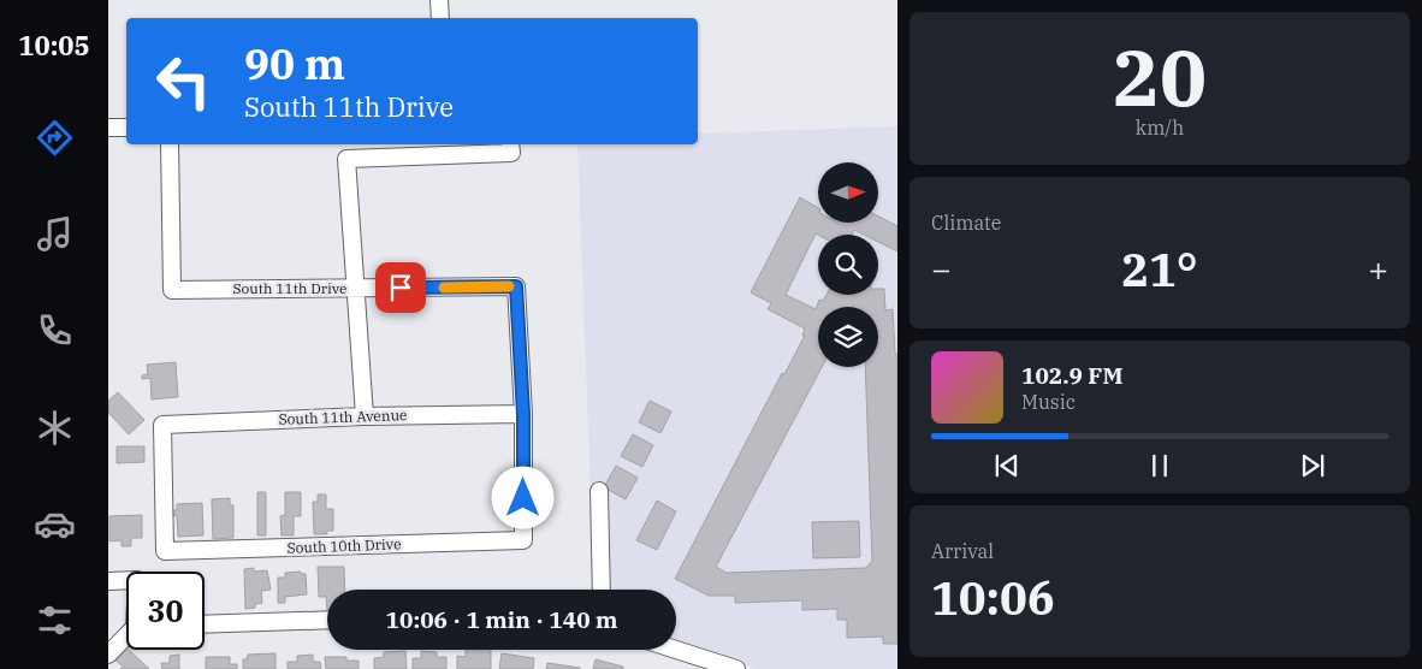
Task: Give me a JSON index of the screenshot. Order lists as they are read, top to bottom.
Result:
{
  "streets": {
    "street": ["South 11th Drive", "South 11th Avenue", "South 10th Drive"]
  },
  "crossings": [
    ["South 11th Drive", "South 11th Avenue"],
    ["South 11th Drive", "South 10th Drive"],
    ["South 11th Avenue", "South 10th Drive"]
  ],
  "north": "right",
  "page": {
    "tabs": "10:05",
    "tile": [
      ["20", "km/h"],
      "Climate",
      ["Arrival", "10:06"]
    ],
    "turn": ["90 m", "South 11th Drive"],
    "heat": ["−", "21°", "+"],
    "song": ["102.9 FM", "Music"],
    "limit": "30",
    "trip": "10:06 · 1 min · 140 m"
  }
}
